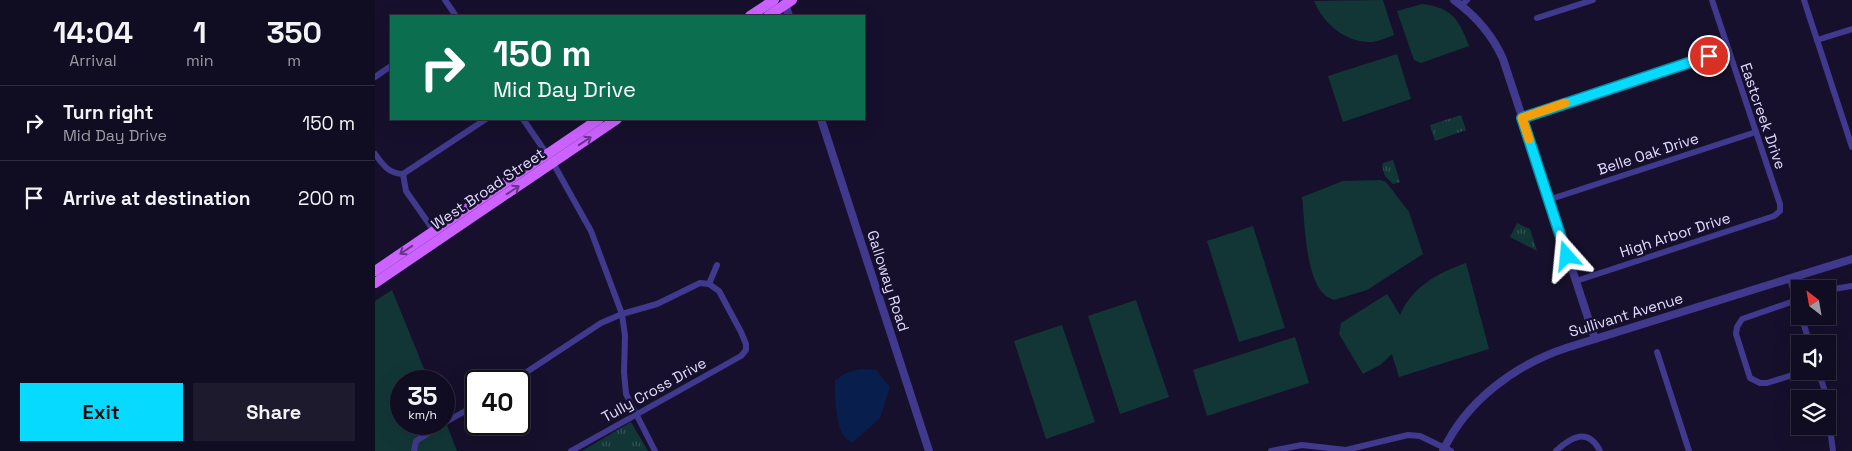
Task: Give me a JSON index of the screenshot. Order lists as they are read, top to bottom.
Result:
{
  "streets": {
    "main road": ["West Broad Street"],
    "street": [
      "Eastcreek Drive",
      "Belle Oak Drive",
      "High Arbor Drive",
      "Galloway Road",
      "Sullivant Avenue",
      "Tully Cross Drive"
    ]
  },
  "crossings": [
    ["Eastcreek Drive", "Belle Oak Drive"],
    ["Eastcreek Drive", "High Arbor Drive"]
  ],
  "north": "top left",
  "page": {
    "eta": [
      "14:04",
      "Arrival",
      "1",
      "min",
      "350",
      "m"
    ],
    "turn": ["150 m", "Mid Day Drive"],
    "list": [
      {
        "name": "Turn right",
        "note": "Mid Day Drive",
        "value": "150 m"
      },
      {
        "name": "Arrive at destination",
        "value": "200 m"
      }
    ],
    "speed": "35 km/h",
    "limit": "40",
    "buttons": ["Exit", "Share"]
  }
}
